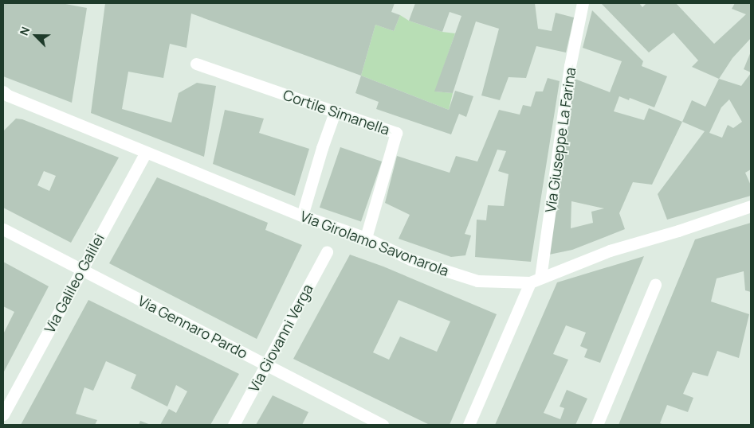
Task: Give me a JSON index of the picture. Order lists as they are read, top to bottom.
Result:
{
  "streets": {
    "street": [
      "Cortile Simanella",
      "Via Giuseppe La Farina",
      "Via Girolamo Savonarola",
      "Via Galileo Galilei",
      "Via Gennaro Pardo",
      "Via Giovanni Verga"
    ]
  },
  "crossings": [
    ["Cortile Simanella", "Via Girolamo Savonarola"],
    ["Via Giuseppe La Farina", "Via Girolamo Savonarola"],
    ["Via Girolamo Savonarola", "Via Galileo Galilei"],
    ["Via Galileo Galilei", "Via Gennaro Pardo"],
    ["Via Gennaro Pardo", "Via Giovanni Verga"]
  ],
  "north": "top left"
}
